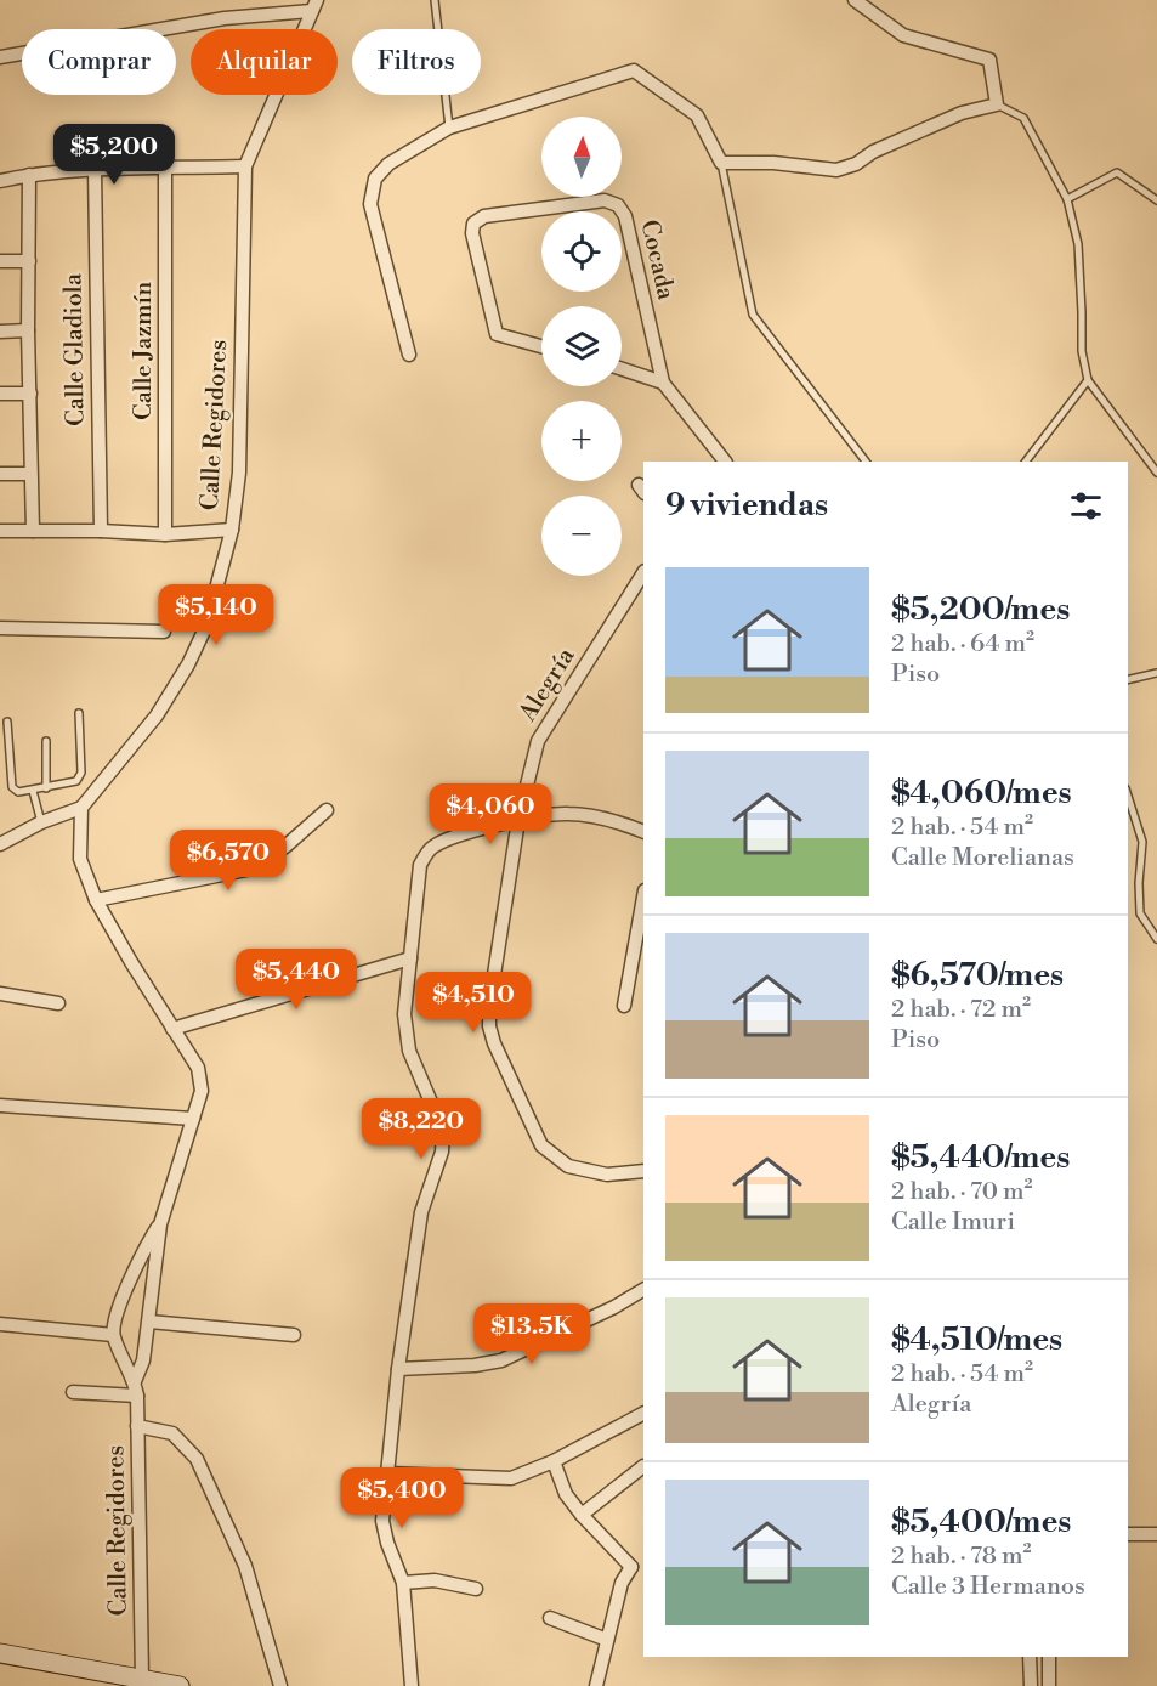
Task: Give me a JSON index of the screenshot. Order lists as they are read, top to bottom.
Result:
{
  "streets": {
    "street": [
      "Cocada",
      "Calle Gladiola",
      "Calle Jazmín",
      "Calle Regidores",
      "Alegría"
    ]
  },
  "north": "top",
  "page": {
    "chip": ["Comprar", "Alquilar", "Filtros"],
    "map_buttons": ["+", "−"],
    "price": [
      "$5,200",
      "$5,140",
      "$4,060",
      "$6,570",
      "$5,440",
      "$4,510",
      "$8,220",
      "$13.5K",
      "$5,400"
    ],
    "heading": "9 viviendas",
    "list": [
      {
        "name": "$5,200/mes",
        "note": "2 hab. · 64 m² · Piso"
      },
      {
        "name": "$4,060/mes",
        "note": "2 hab. · 54 m² · Calle Morelianas"
      },
      {
        "name": "$6,570/mes",
        "note": "2 hab. · 72 m² · Piso"
      },
      {
        "name": "$5,440/mes",
        "note": "2 hab. · 70 m² · Calle Imuri"
      },
      {
        "name": "$4,510/mes",
        "note": "2 hab. · 54 m² · Alegría"
      },
      {
        "name": "$5,400/mes",
        "note": "2 hab. · 78 m² · Calle 3 Hermanos"
      }
    ]
  }
}
